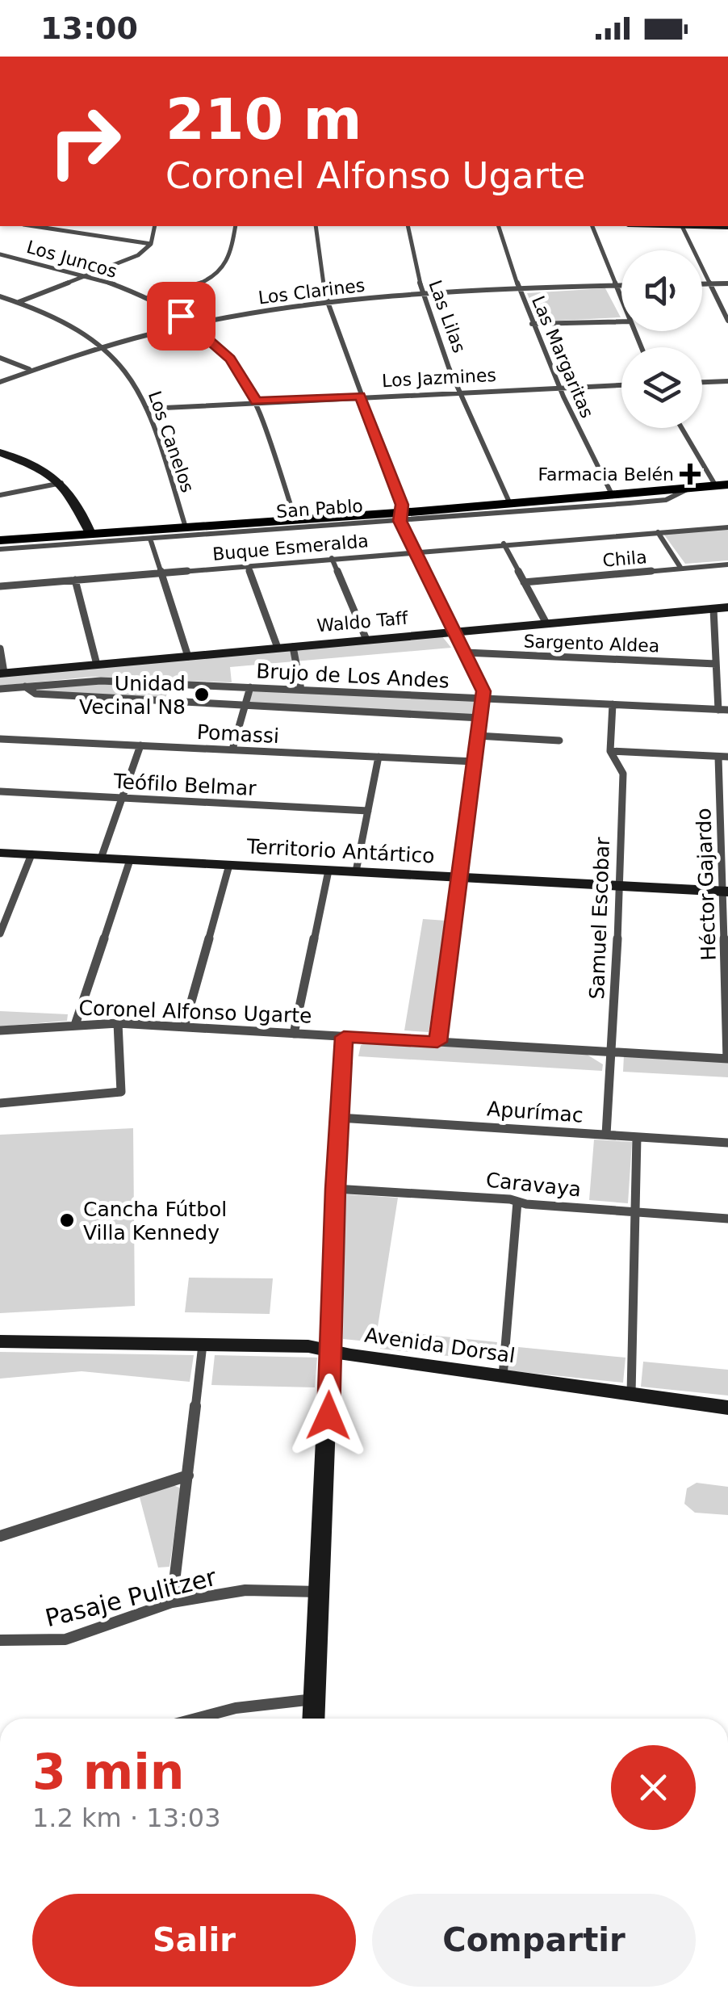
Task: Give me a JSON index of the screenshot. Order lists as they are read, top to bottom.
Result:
{
  "streets": {
    "main road": ["San Pablo"],
    "street": [
      "Los Juncos",
      "Los Clarines",
      "Las Lilas",
      "Las Margaritas",
      "Los Jazmines",
      "Los Canelos",
      "Buque Esmeralda",
      "Chila",
      "Waldo Taff",
      "Sargento Aldea",
      "Brujo de Los Andes",
      "Pomassi",
      "Teófilo Belmar",
      "Territorio Antártico",
      "Héctor Gajardo",
      "Samuel Escobar",
      "Coronel Alfonso Ugarte",
      "Apurímac",
      "Caravaya",
      "Avenida Dorsal",
      "Pasaje Pulitzer"
    ]
  },
  "crossings": [
    ["Los Juncos", "Los Clarines"],
    ["Los Juncos", "Los Jazmines"],
    ["Los Juncos", "San Pablo"],
    ["Los Clarines", "Las Lilas"],
    ["Los Clarines", "Las Margaritas"],
    ["Los Clarines", "Los Canelos"],
    ["Las Lilas", "Los Jazmines"],
    ["Las Lilas", "San Pablo"],
    ["Las Margaritas", "Los Jazmines"],
    ["Las Margaritas", "San Pablo"],
    ["Los Jazmines", "Los Canelos"],
    ["Los Canelos", "San Pablo"],
    ["Brujo de Los Andes", "Samuel Escobar"],
    ["Territorio Antártico", "Héctor Gajardo"],
    ["Territorio Antártico", "Samuel Escobar"],
    ["Héctor Gajardo", "Coronel Alfonso Ugarte"],
    ["Samuel Escobar", "Coronel Alfonso Ugarte"],
    ["Samuel Escobar", "Apurímac"]
  ],
  "places": {
    "health": ["Farmacia Belén"],
    "other": ["Unidad Vecinal N8", "Cancha Fútbol Villa Kennedy"]
  },
  "page": {
    "status": "13:00",
    "turn": ["210 m", "Coronel Alfonso Ugarte"],
    "heading": ["3 min", "1.2 km · 13:03"],
    "buttons": ["Salir", "Compartir"]
  }
}
